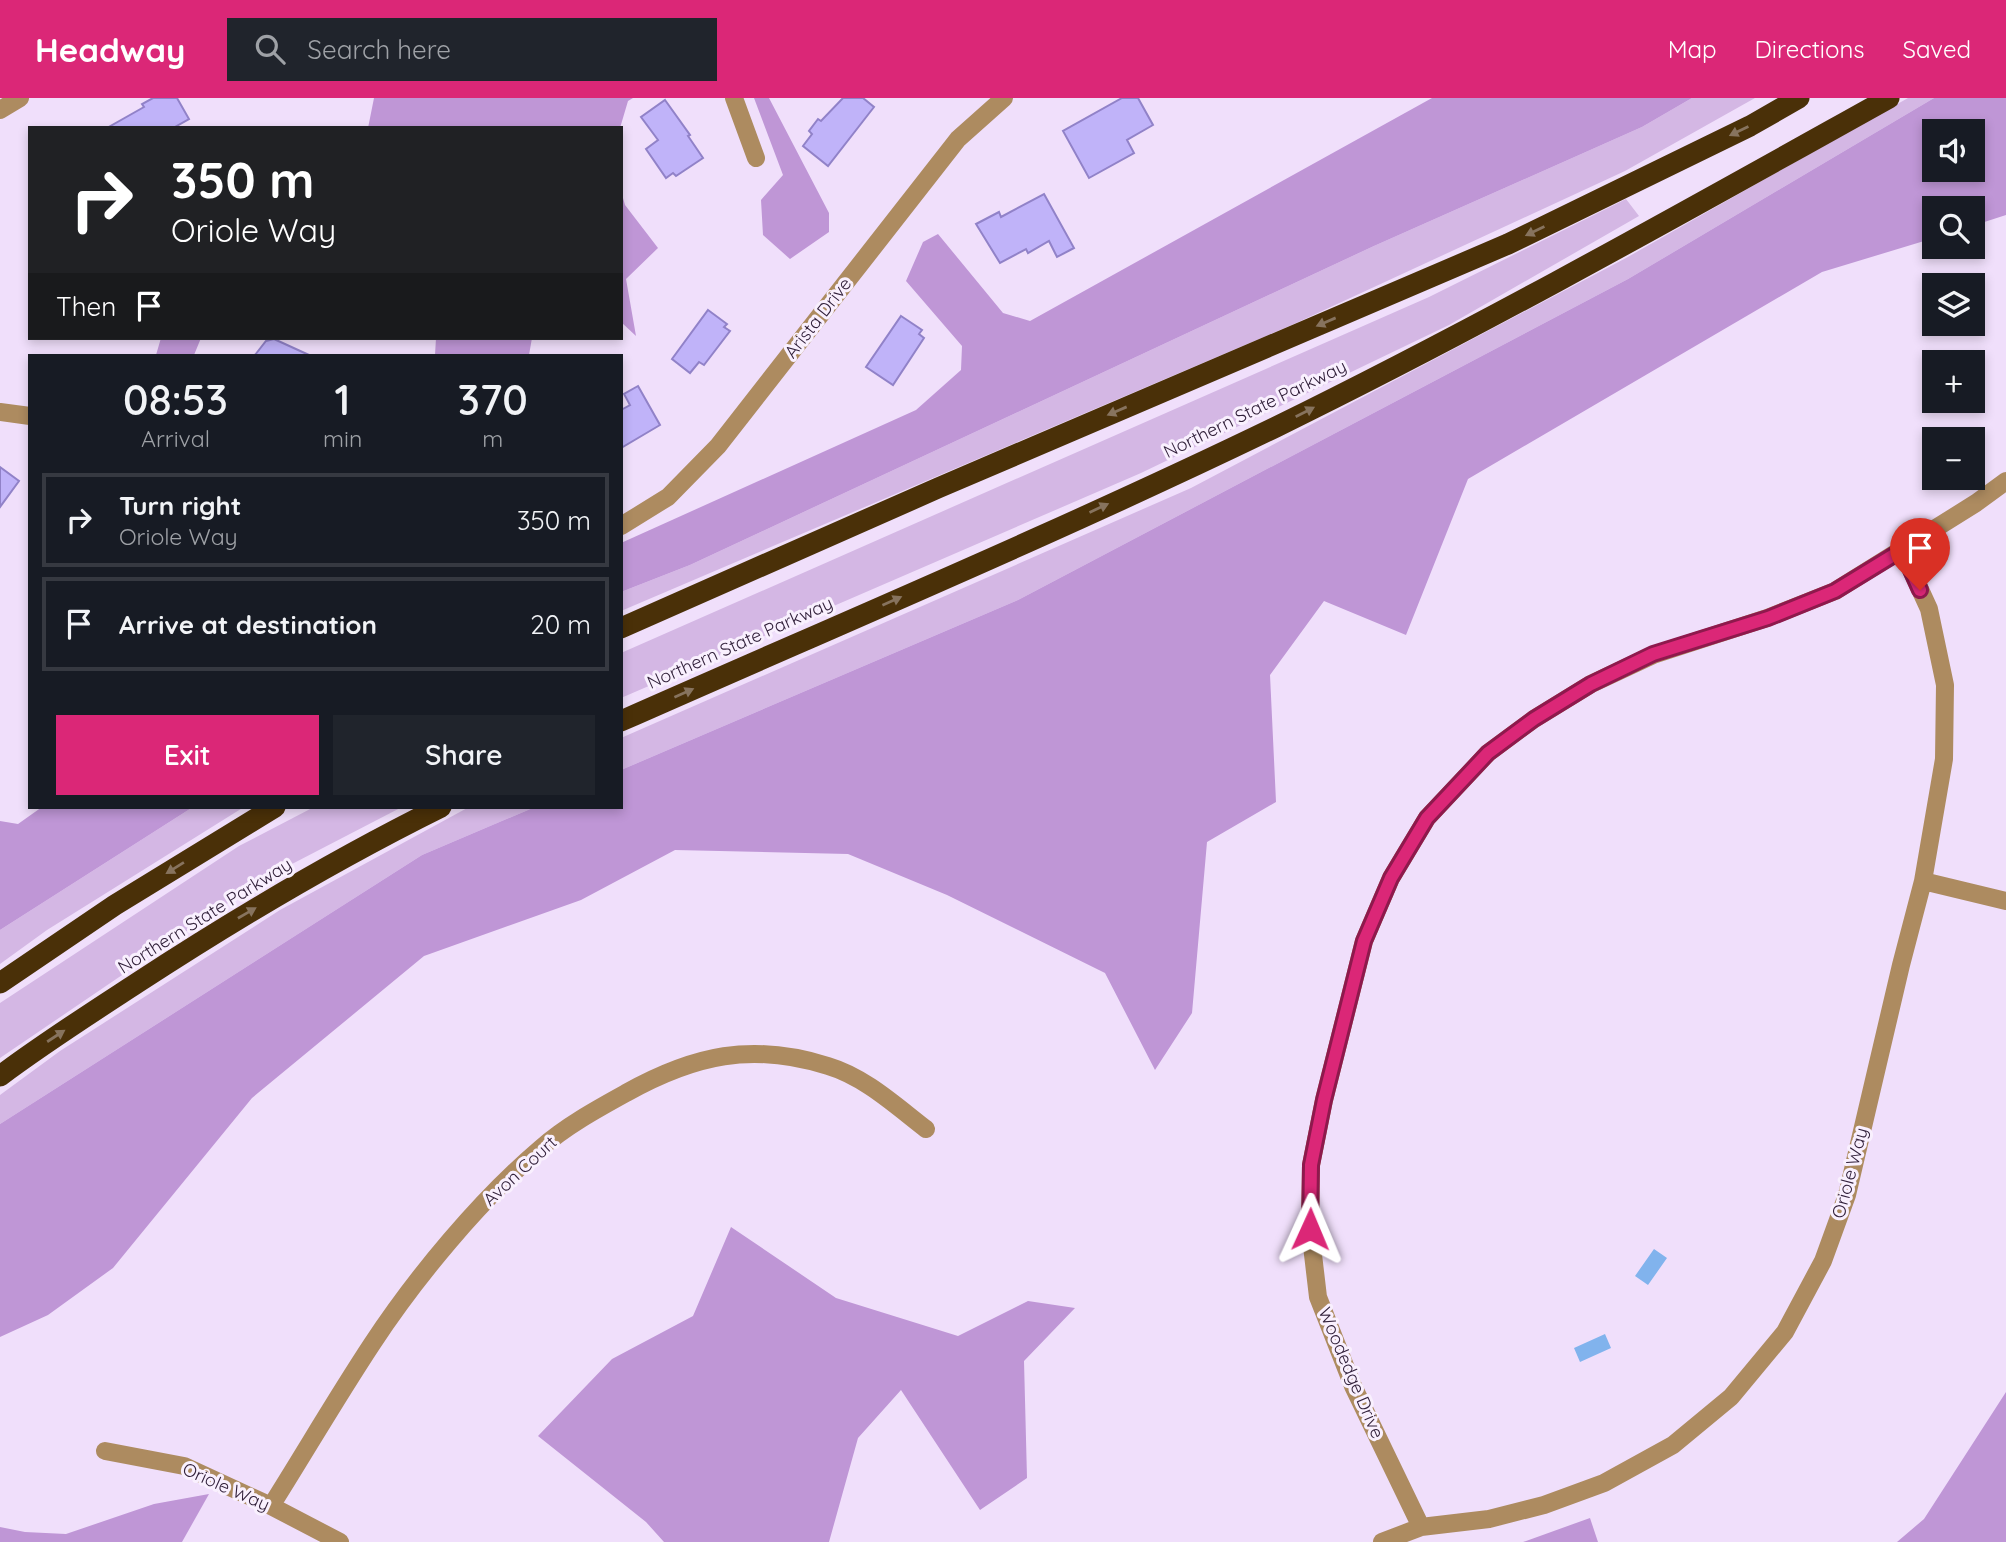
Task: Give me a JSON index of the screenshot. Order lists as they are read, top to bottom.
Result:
{
  "streets": {
    "highway": ["Northern State Parkway"],
    "street": [
      "Arista Drive",
      "Avon Court",
      "Oriole Way",
      "Woodedge Drive"
    ]
  },
  "crossings": [
    ["Avon Court", "Oriole Way"],
    ["Oriole Way", "Woodedge Drive"]
  ],
  "page": {
    "header": "Headway",
    "search": "Search here",
    "nav": ["Map", "Directions", "Saved"],
    "map_buttons": ["+", "−"],
    "turn": ["350 m", "Oriole Way"],
    "then": "Then",
    "eta": [
      "08:53",
      "Arrival",
      "1",
      "min",
      "370",
      "m"
    ],
    "list": [
      {
        "name": "Turn right",
        "note": "Oriole Way",
        "value": "350 m"
      },
      {
        "name": "Arrive at destination",
        "value": "20 m"
      }
    ],
    "buttons": ["Exit", "Share"]
  }
}
